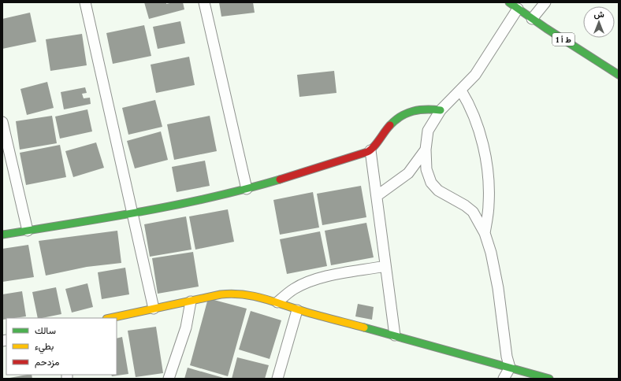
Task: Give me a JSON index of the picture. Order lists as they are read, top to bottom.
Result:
{
  "streets": {
    "main road": ["ط أ 1"]
  },
  "legend": ["سالك", "بطيء", "مزدحم"],
  "north": "top"
}
